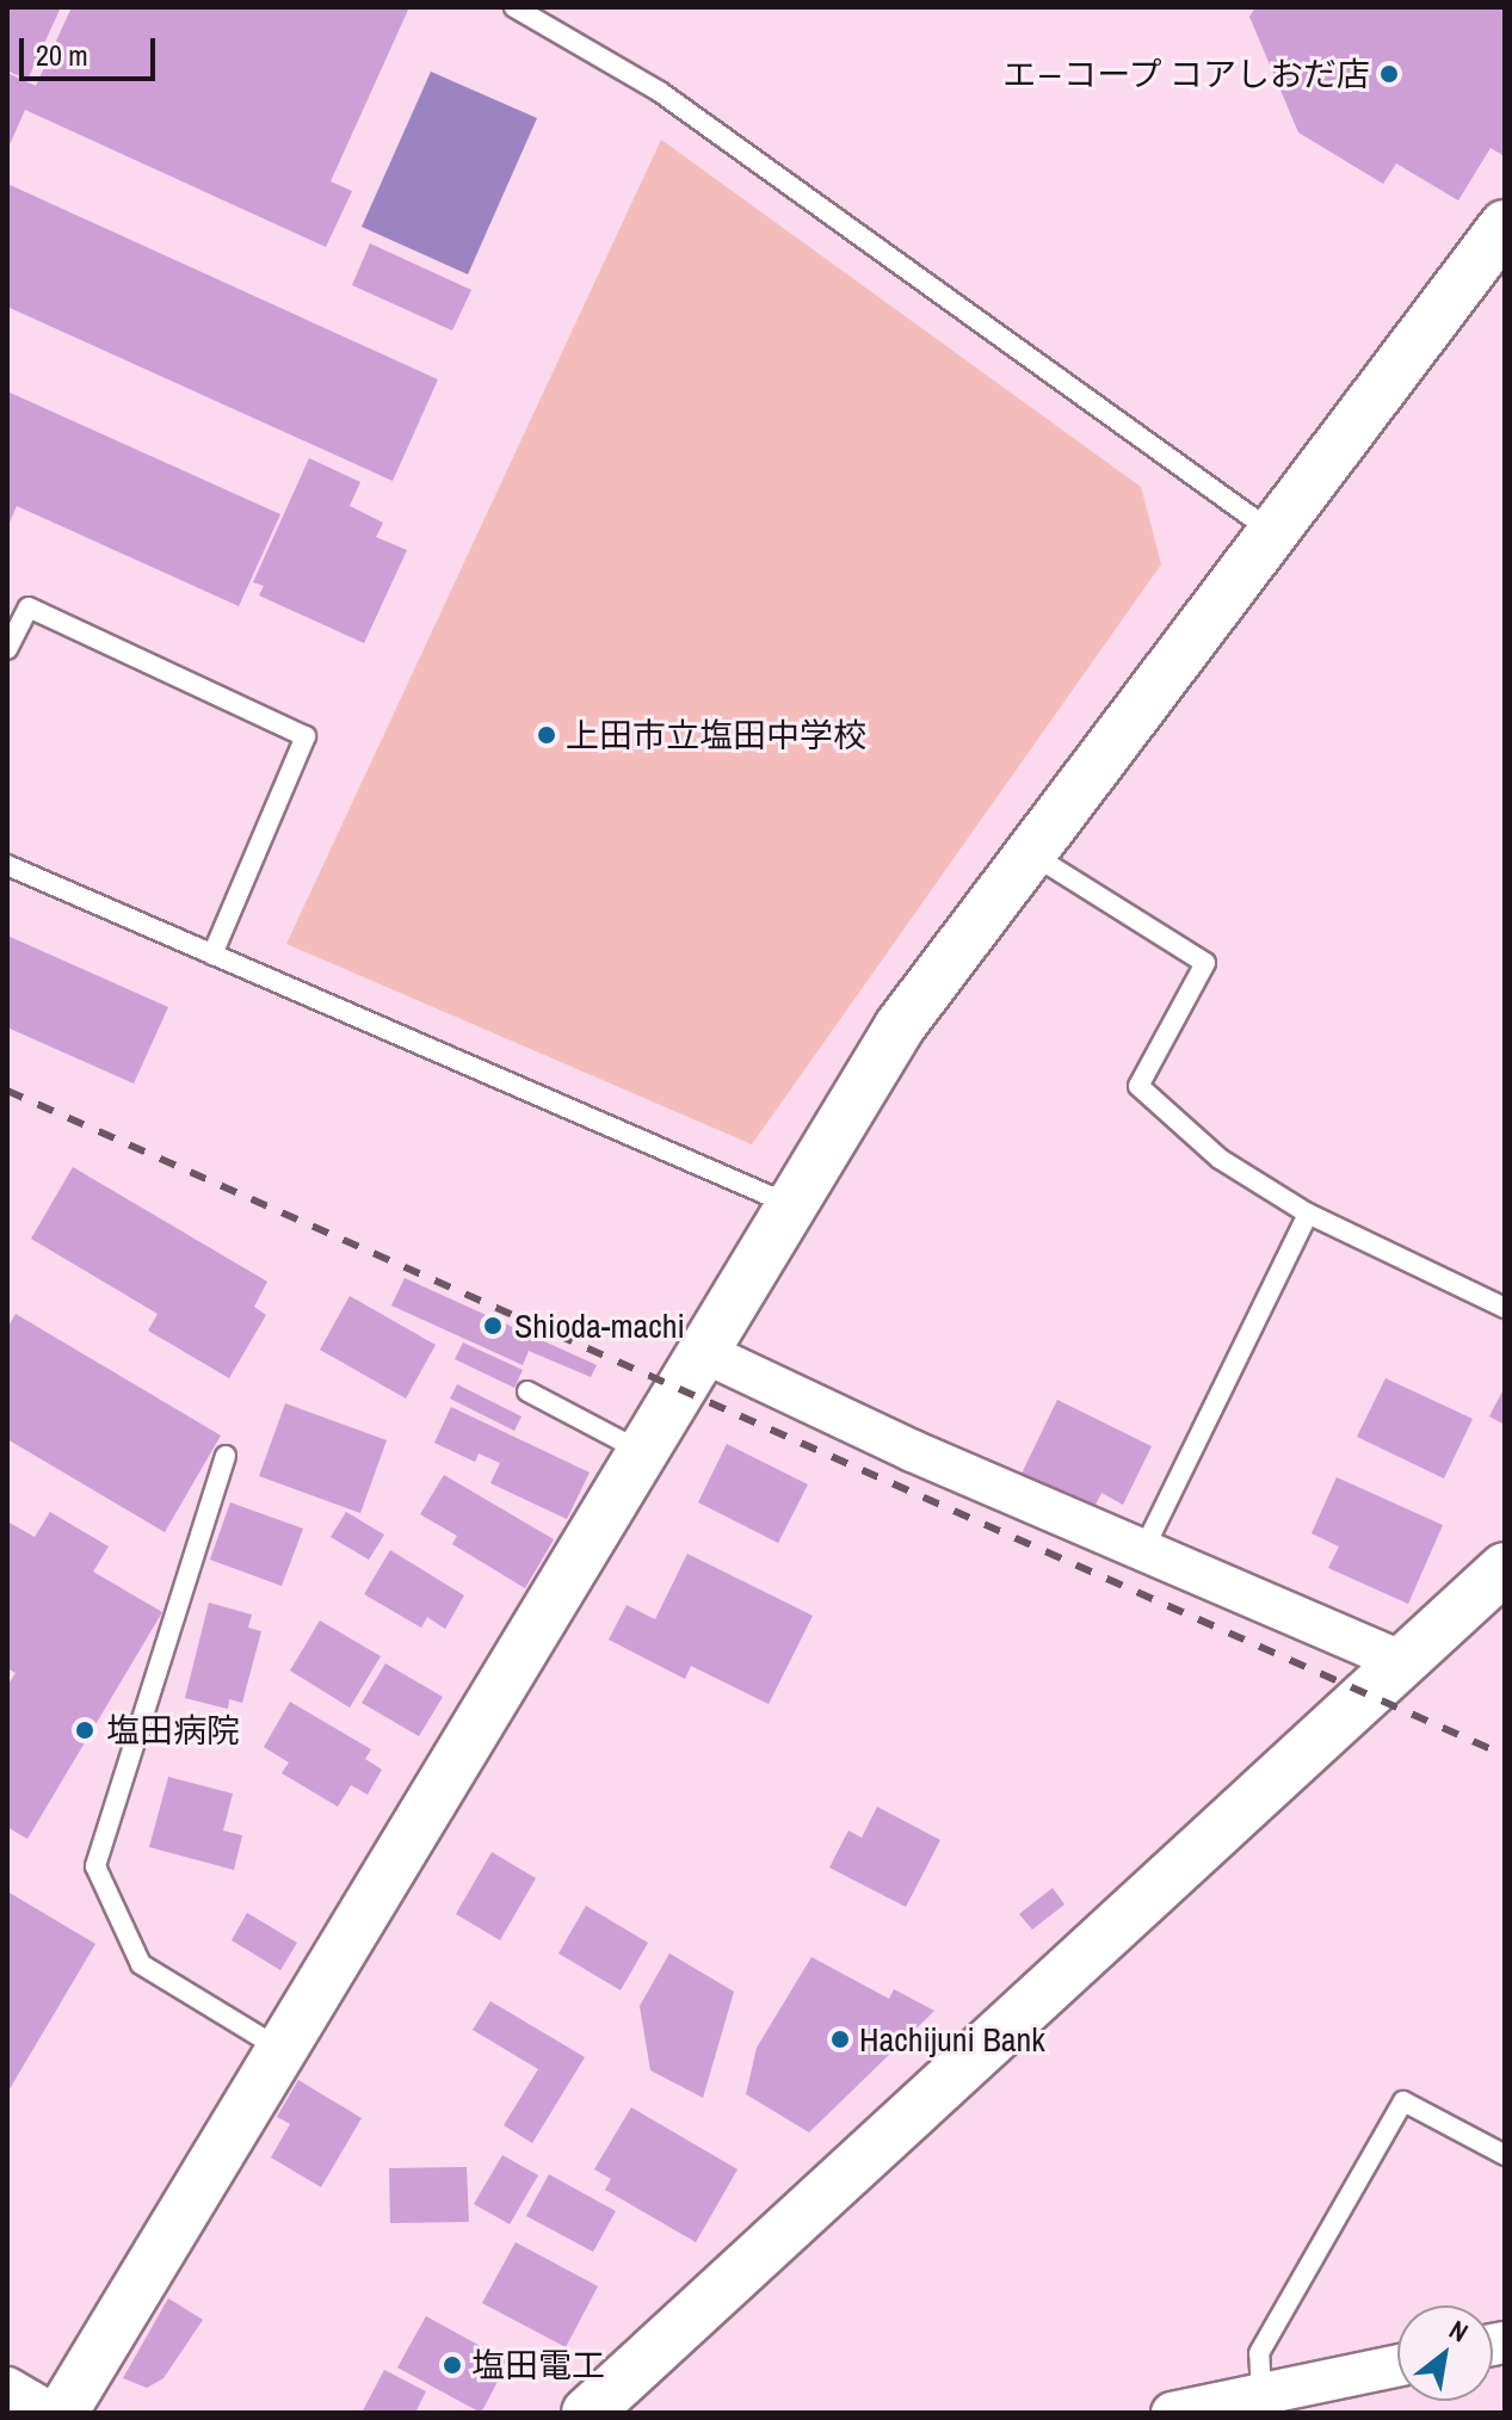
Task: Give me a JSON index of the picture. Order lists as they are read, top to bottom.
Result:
{
  "places": [
    "エ―コープ コアしおだ店",
    "上田市立塩田中学校",
    "Shioda-machi",
    "塩田病院",
    "Hachijuni Bank",
    "塩田電工"
  ],
  "scale_bar": "20 m",
  "north": "top right"
}
